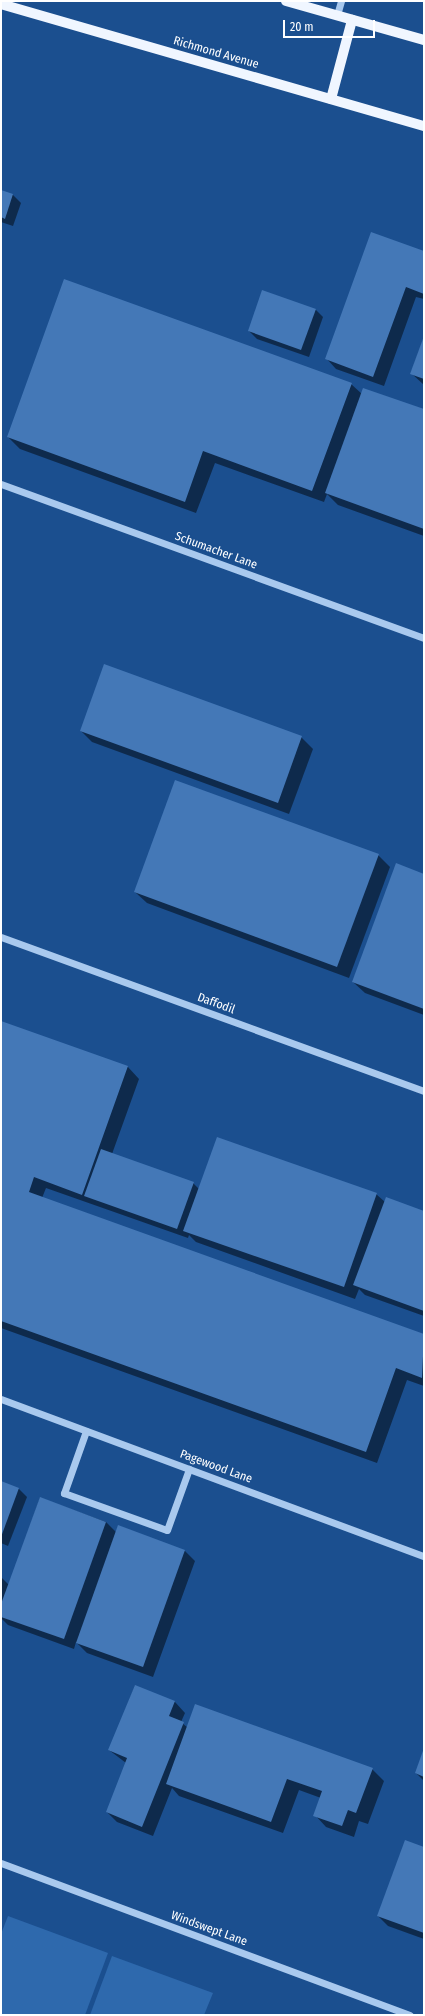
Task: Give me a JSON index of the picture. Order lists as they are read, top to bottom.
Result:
{
  "streets": {
    "main road": ["Richmond Avenue"],
    "street": [
      "Schumacher Lane",
      "Daffodil",
      "Pagewood Lane",
      "Windswept Lane"
    ]
  },
  "scale_bar": "20 m"
}
